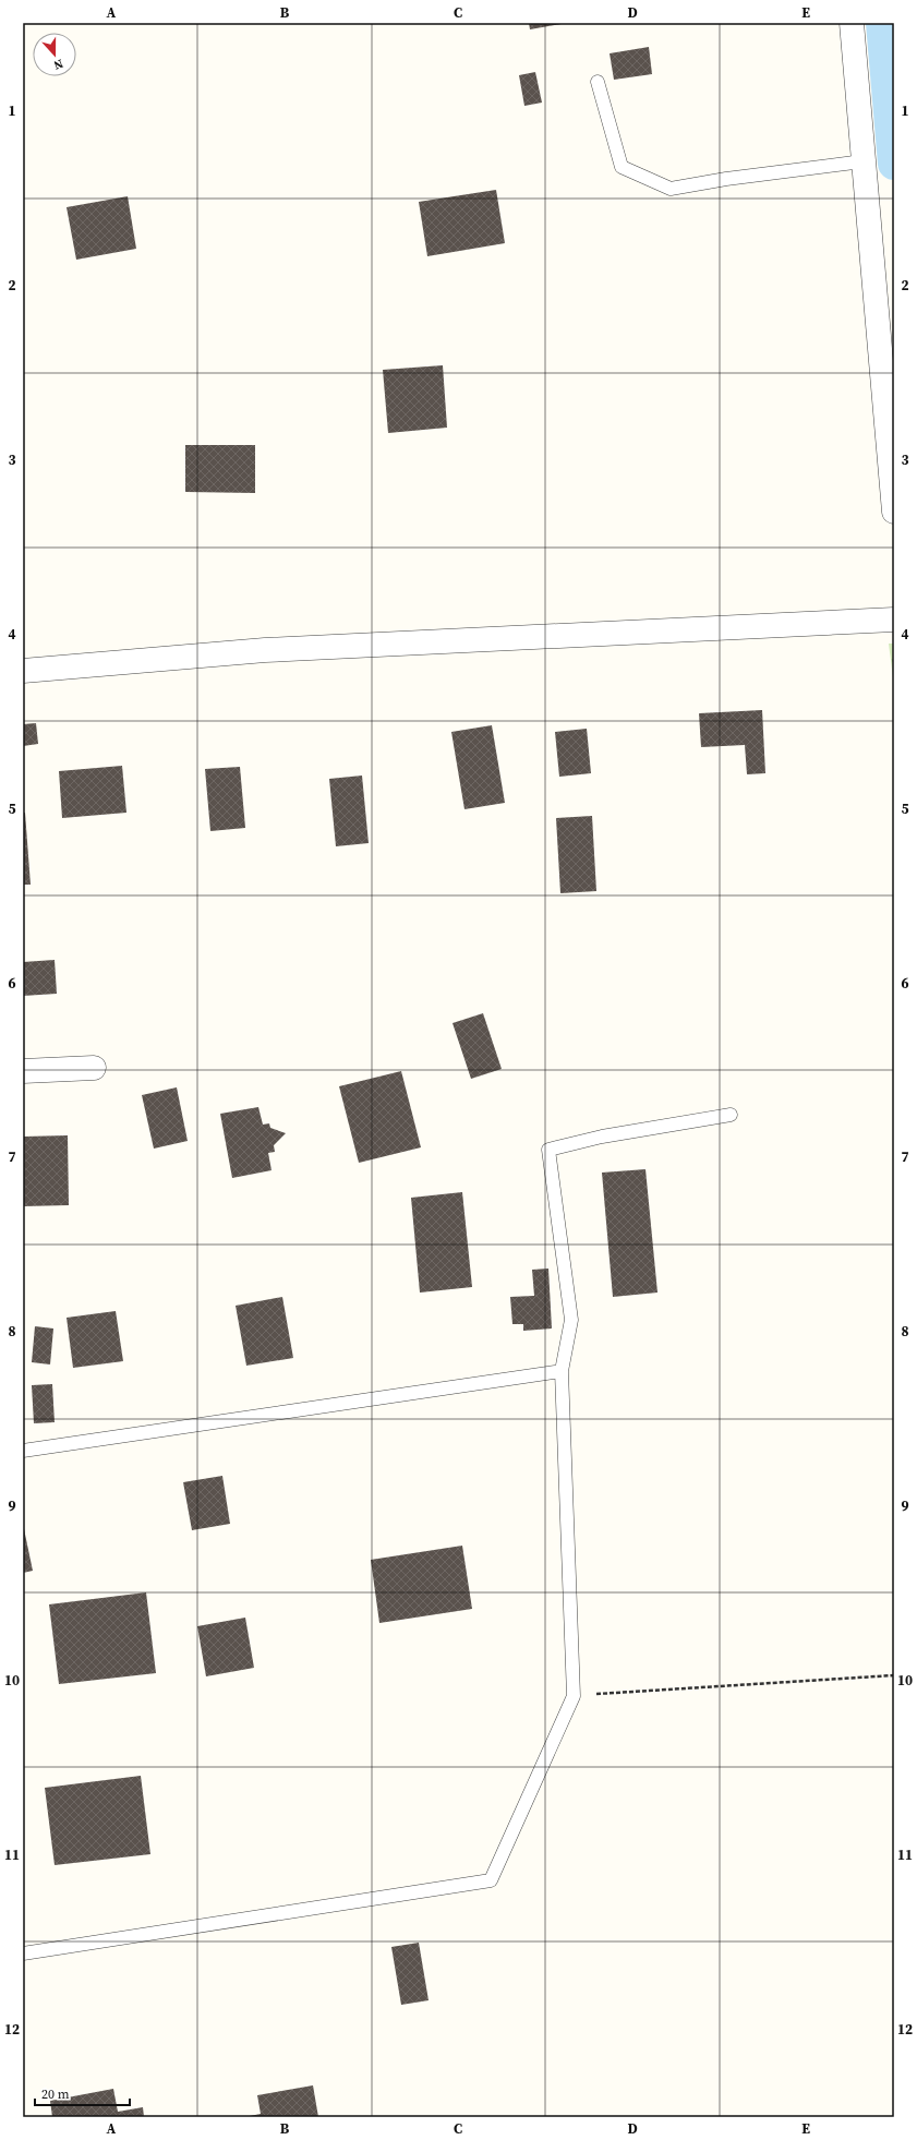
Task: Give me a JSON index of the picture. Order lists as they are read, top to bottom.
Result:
{
  "scale_bar": "20 m",
  "north": "bottom",
  "grid": {
    "columns": [
      "A",
      "B",
      "C",
      "D",
      "E"
    ],
    "rows": [
      "1",
      "2",
      "3",
      "4",
      "5",
      "6",
      "7",
      "8",
      "9",
      "10",
      "11",
      "12"
    ]
  }
}
